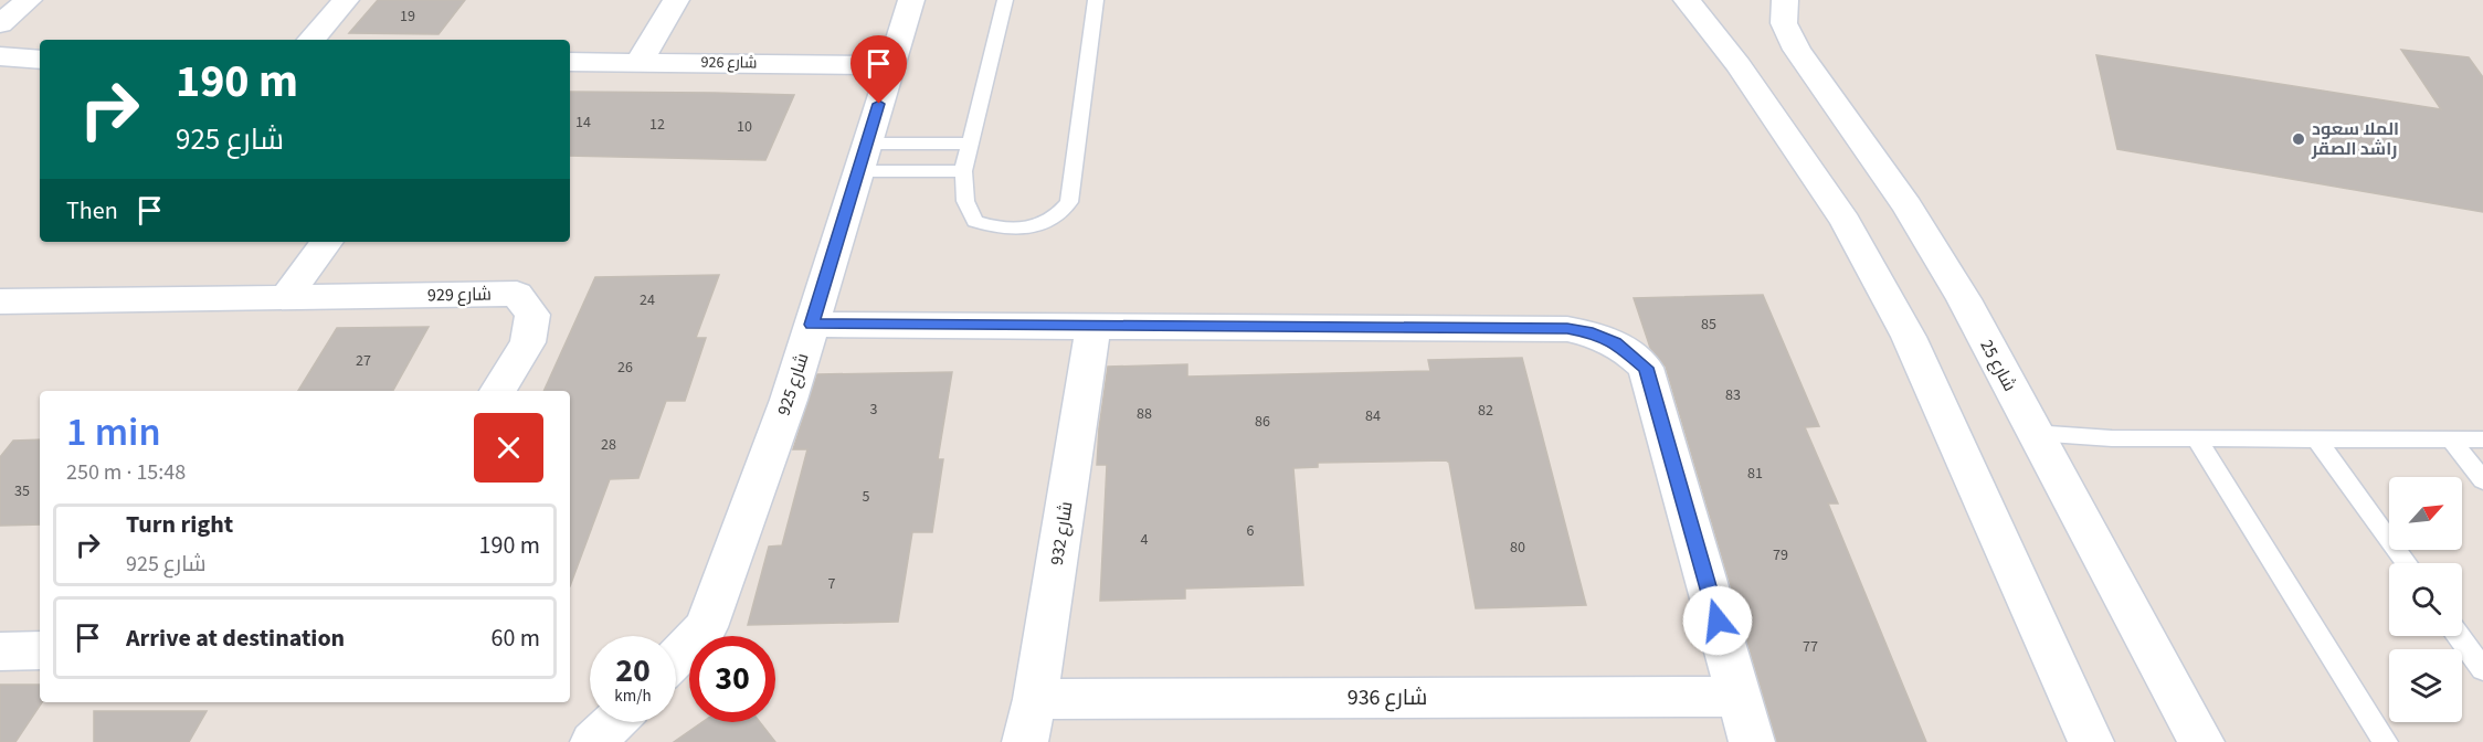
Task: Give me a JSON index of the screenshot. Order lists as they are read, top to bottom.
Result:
{
  "streets": {
    "street": [
      "شارع 926",
      "شارع 929",
      "شارع 25",
      "شارع 925",
      "شارع 932",
      "شارع 936"
    ]
  },
  "crossings": [
    ["شارع 926", "شارع 925"],
    ["شارع 932", "شارع 936"]
  ],
  "places": ["الملا سعود راشد الصقر"],
  "house_numbers": [
    "19",
    "14",
    "12",
    "10",
    "24",
    "85",
    "27",
    "26",
    "83",
    "3",
    "82",
    "88",
    "84",
    "86",
    "28",
    "81",
    "35",
    "5",
    "6",
    "4",
    "80",
    "79",
    "7",
    "77"
  ],
  "north": "top right",
  "page": {
    "turn": ["190 m", "شارع 925"],
    "then": "Then",
    "heading": ["1 min", "250 m · 15:48"],
    "list": [
      {
        "name": "Turn right",
        "note": "شارع 925",
        "value": "190 m"
      },
      {
        "name": "Arrive at destination",
        "value": "60 m"
      }
    ],
    "speed": "20 km/h",
    "limit": "30"
  }
}
